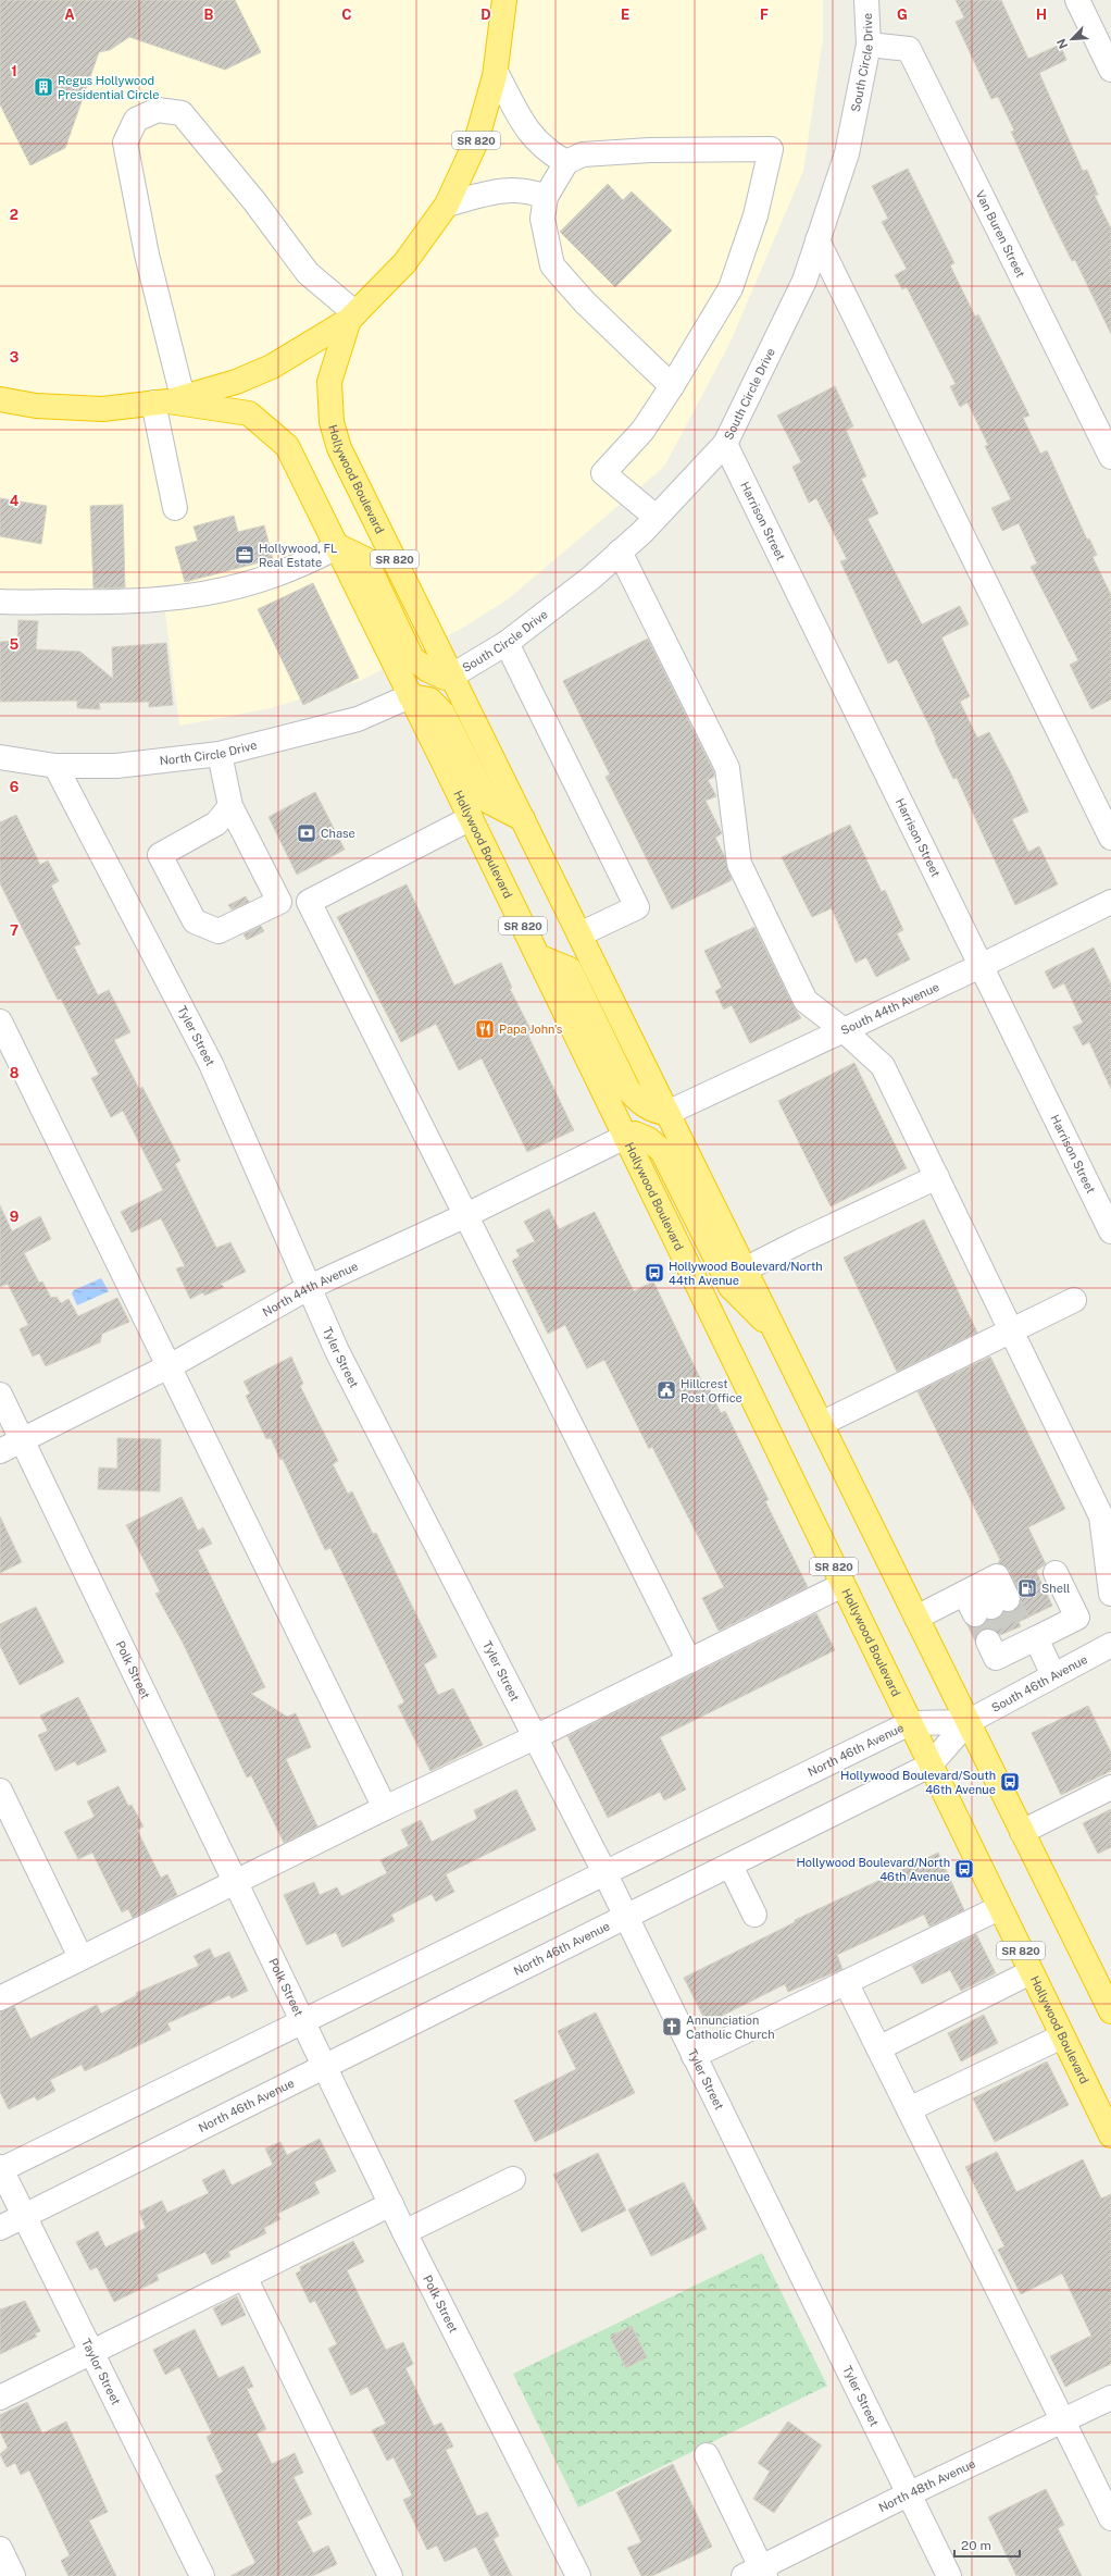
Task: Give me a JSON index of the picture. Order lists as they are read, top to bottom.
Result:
{
  "streets": {
    "highway": ["SR 820", "Hollywood Boulevard"],
    "street": [
      "South Circle Drive",
      "Van Buren Street",
      "Harrison Street",
      "North Circle Drive",
      "South 44th Avenue",
      "Tyler Street",
      "North 44th Avenue",
      "Polk Street",
      "South 46th Avenue",
      "North 46th Avenue",
      "Taylor Street",
      "North 48th Avenue"
    ]
  },
  "crossings": [
    ["South Circle Drive", "Van Buren Street"],
    ["South Circle Drive", "Hollywood Boulevard"],
    ["South Circle Drive", "Harrison Street"],
    ["Hollywood Boulevard", "North Circle Drive"],
    ["Hollywood Boulevard", "South 44th Avenue"],
    ["Hollywood Boulevard", "North 44th Avenue"],
    ["Hollywood Boulevard", "South 46th Avenue"],
    ["Hollywood Boulevard", "North 46th Avenue"],
    ["Harrison Street", "South 44th Avenue"],
    ["North Circle Drive", "Tyler Street"],
    ["Tyler Street", "North 44th Avenue"],
    ["Tyler Street", "North 46th Avenue"],
    ["Tyler Street", "North 48th Avenue"],
    ["North 44th Avenue", "Polk Street"],
    ["Polk Street", "North 46th Avenue"],
    ["South 46th Avenue", "North 46th Avenue"],
    ["North 46th Avenue", "Taylor Street"]
  ],
  "places": {
    "building": ["Regus Hollywood Presidential Circle"],
    "office": ["Hollywood, FL Real Estate"],
    "bank": ["Chase"],
    "restaurant": ["Papa John's"],
    "bus stop": ["Hollywood Boulevard/North 44th Avenue", "Hollywood Boulevard/South 46th Avenue", "Hollywood Boulevard/North 46th Avenue"],
    "public building": ["Hillcrest Post Office"],
    "fuel station": ["Shell"],
    "church": ["Annunciation Catholic Church"]
  },
  "scale_bar": "20 m",
  "north": "bottom left",
  "grid": {
    "columns": [
      "A",
      "B",
      "C",
      "D",
      "E",
      "F",
      "G",
      "H"
    ],
    "rows": [
      "1",
      "2",
      "3",
      "4",
      "5",
      "6",
      "7",
      "8",
      "9"
    ]
  }
}
